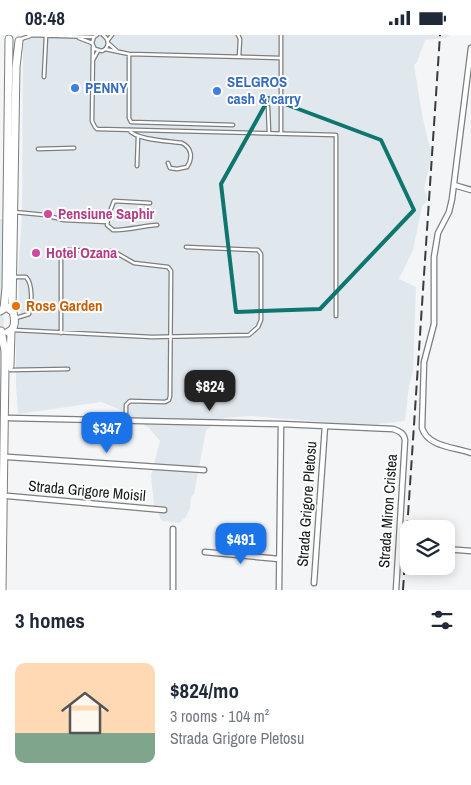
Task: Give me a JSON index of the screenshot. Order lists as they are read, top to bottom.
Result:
{
  "streets": {
    "street": ["Strada Grigore Moisil", "Strada Grigore Pletosu", "Strada Miron Cristea"]
  },
  "crossings": [
    ["Strada Grigore Pletosu", "Strada Miron Cristea"]
  ],
  "places": [
    "PENNY",
    "SELGROS cash & carry",
    "Pensiune Saphir",
    "Hotel Ozana",
    "Rose Garden"
  ],
  "page": {
    "status": "08:48",
    "price": ["$824", "$347", "$491"],
    "heading": "3 homes",
    "list": [
      {
        "name": "$824/mo",
        "note": "3 rooms · 104 m² · Strada Grigore Pletosu"
      }
    ]
  }
}
